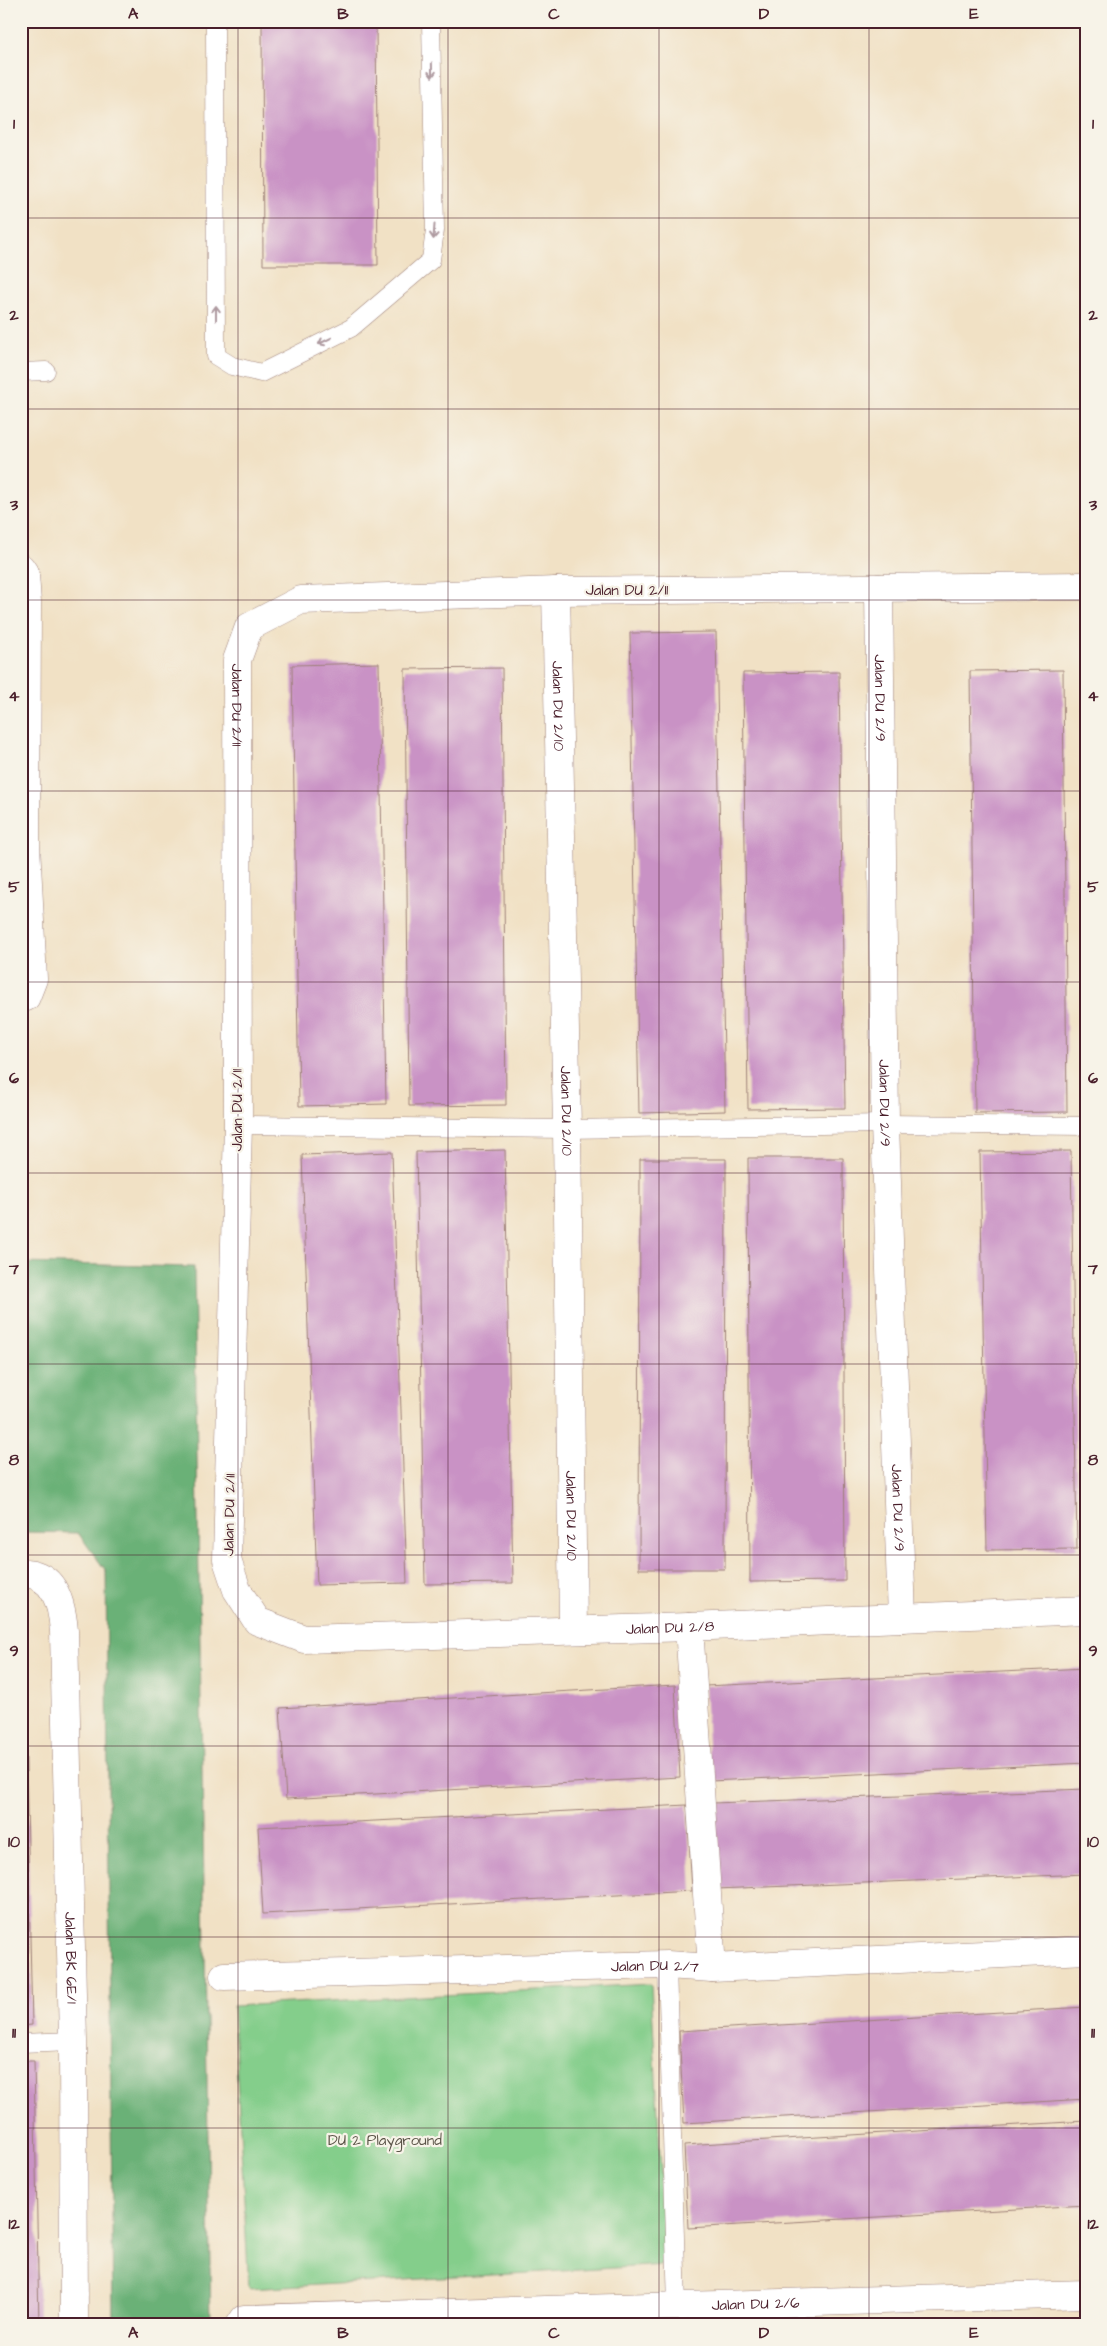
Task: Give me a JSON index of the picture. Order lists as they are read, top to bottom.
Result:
{
  "streets": {
    "street": [
      "Jalan DU 2/11",
      "Jalan DU 2/9",
      "Jalan DU 2/10",
      "Jalan DU 2/8",
      "Jalan BK 6E/1",
      "Jalan DU 2/7",
      "Jalan DU 2/6"
    ]
  },
  "crossings": [
    ["Jalan DU 2/11", "Jalan DU 2/9"],
    ["Jalan DU 2/11", "Jalan DU 2/10"],
    ["Jalan DU 2/11", "Jalan DU 2/8"],
    ["Jalan DU 2/9", "Jalan DU 2/8"],
    ["Jalan DU 2/10", "Jalan DU 2/8"]
  ],
  "parks": ["DU 2 Playground"],
  "grid": {
    "columns": [
      "A",
      "B",
      "C",
      "D",
      "E"
    ],
    "rows": [
      "1",
      "2",
      "3",
      "4",
      "5",
      "6",
      "7",
      "8",
      "9",
      "10",
      "11",
      "12"
    ]
  }
}
